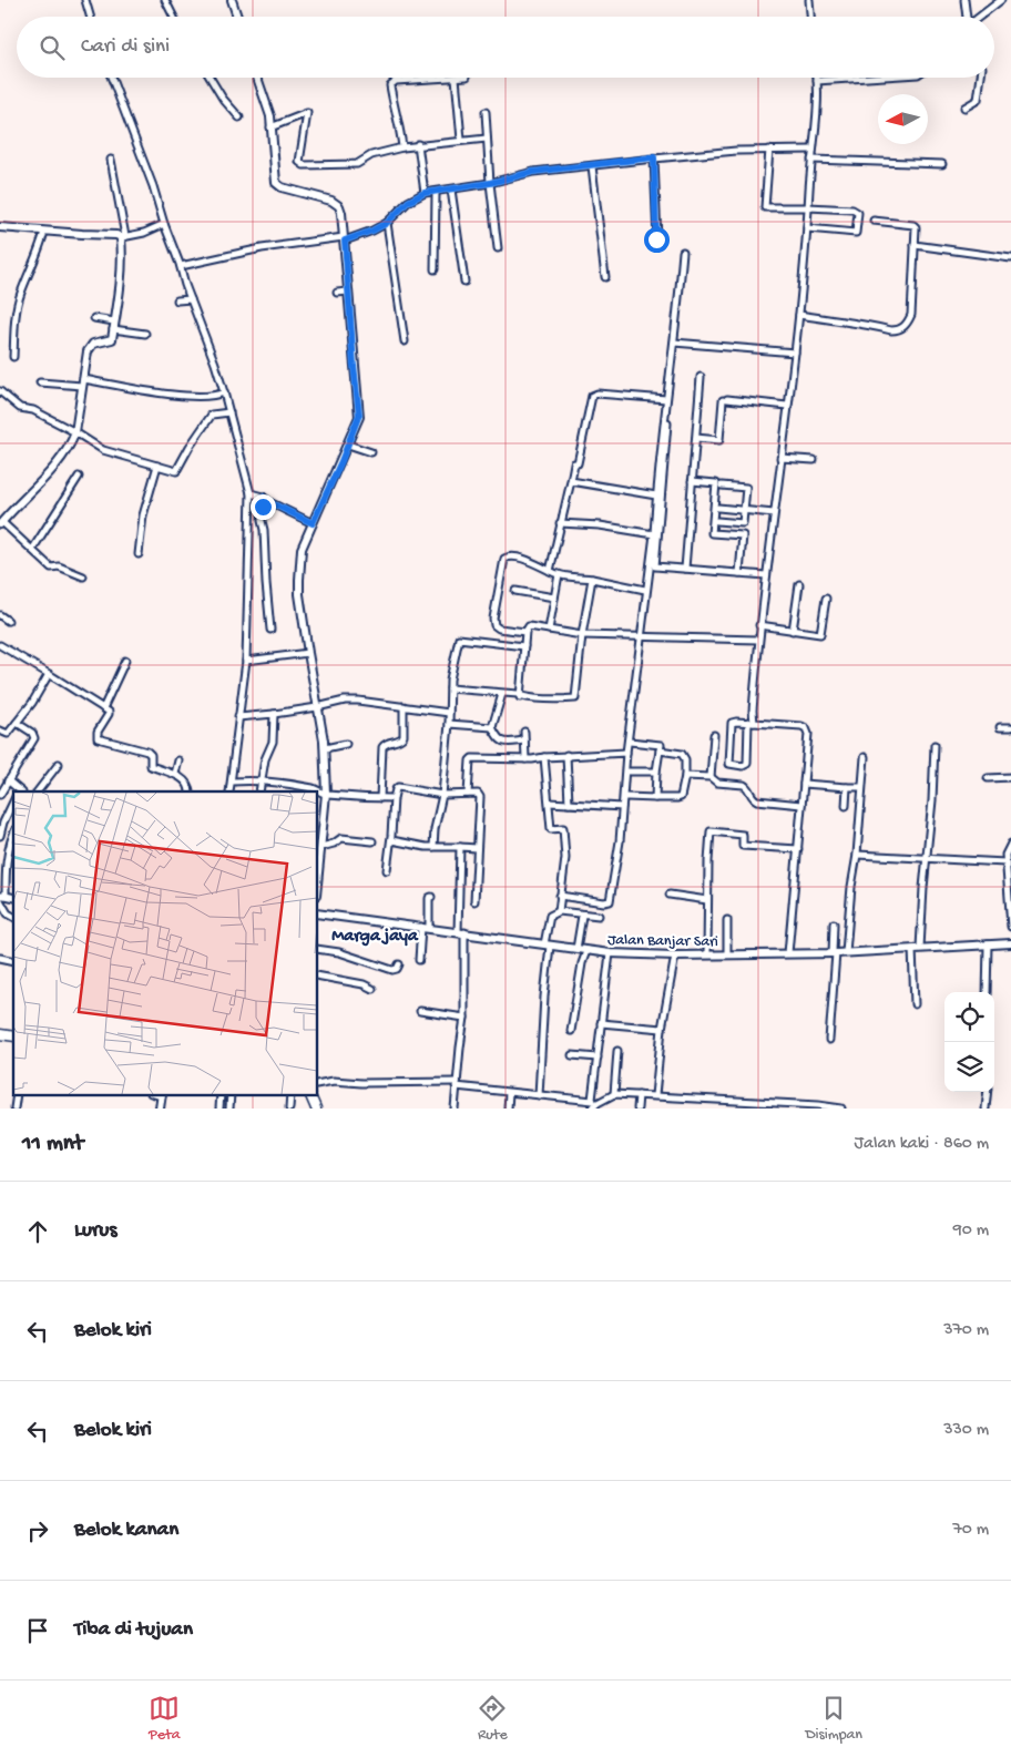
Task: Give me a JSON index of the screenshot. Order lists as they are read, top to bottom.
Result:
{
  "streets": {
    "street": ["Jalan Banjar Sari"]
  },
  "districts": ["Marga jaya"],
  "north": "left",
  "page": {
    "search": "Cari di sini",
    "heading": ["11 mnt", "Jalan kaki · 860 m"],
    "list": [
      ["Lurus", "90 m"],
      ["Belok kiri", "370 m"],
      ["Belok kiri", "330 m"],
      ["Belok kanan", "70 m"],
      "Tiba di tujuan"
    ],
    "nav": ["Peta", "Rute", "Disimpan"]
  }
}
